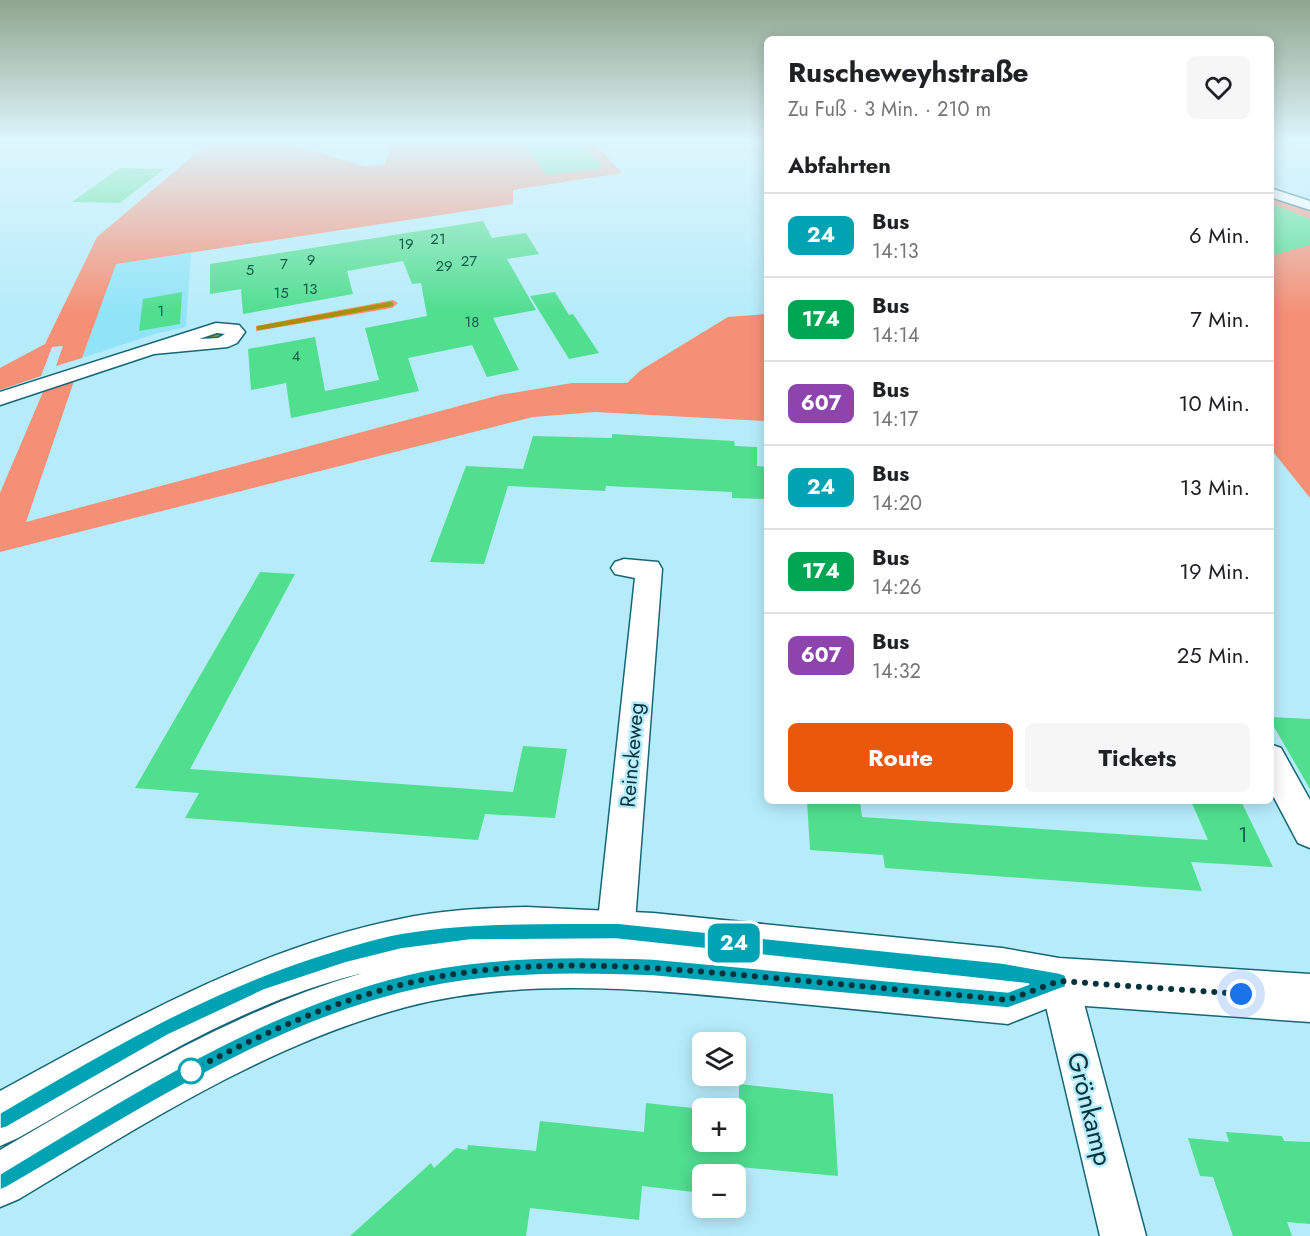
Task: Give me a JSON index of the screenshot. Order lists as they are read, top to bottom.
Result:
{
  "streets": {
    "street": ["Reinckeweg", "Grönkamp"]
  },
  "lines": ["bus line 24"],
  "house_numbers": [
    "21",
    "19",
    "9",
    "27",
    "7",
    "29",
    "5",
    "13",
    "15",
    "1",
    "18",
    "4",
    "1"
  ],
  "page": {
    "on_map": "24",
    "heading": [
      ["Ruscheweyhstraße", "Zu Fuß · 3 Min. · 210 m"],
      "Abfahrten"
    ],
    "list": [
      {
        "mark": "24",
        "name": "Bus",
        "note": "14:13",
        "value": "6 Min."
      },
      {
        "mark": "174",
        "name": "Bus",
        "note": "14:14",
        "value": "7 Min."
      },
      {
        "mark": "607",
        "name": "Bus",
        "note": "14:17",
        "value": "10 Min."
      },
      {
        "mark": "24",
        "name": "Bus",
        "note": "14:20",
        "value": "13 Min."
      },
      {
        "mark": "174",
        "name": "Bus",
        "note": "14:26",
        "value": "19 Min."
      },
      {
        "mark": "607",
        "name": "Bus",
        "note": "14:32",
        "value": "25 Min."
      }
    ],
    "buttons": ["Route", "Tickets"],
    "map_buttons": ["+", "−"]
  }
}
